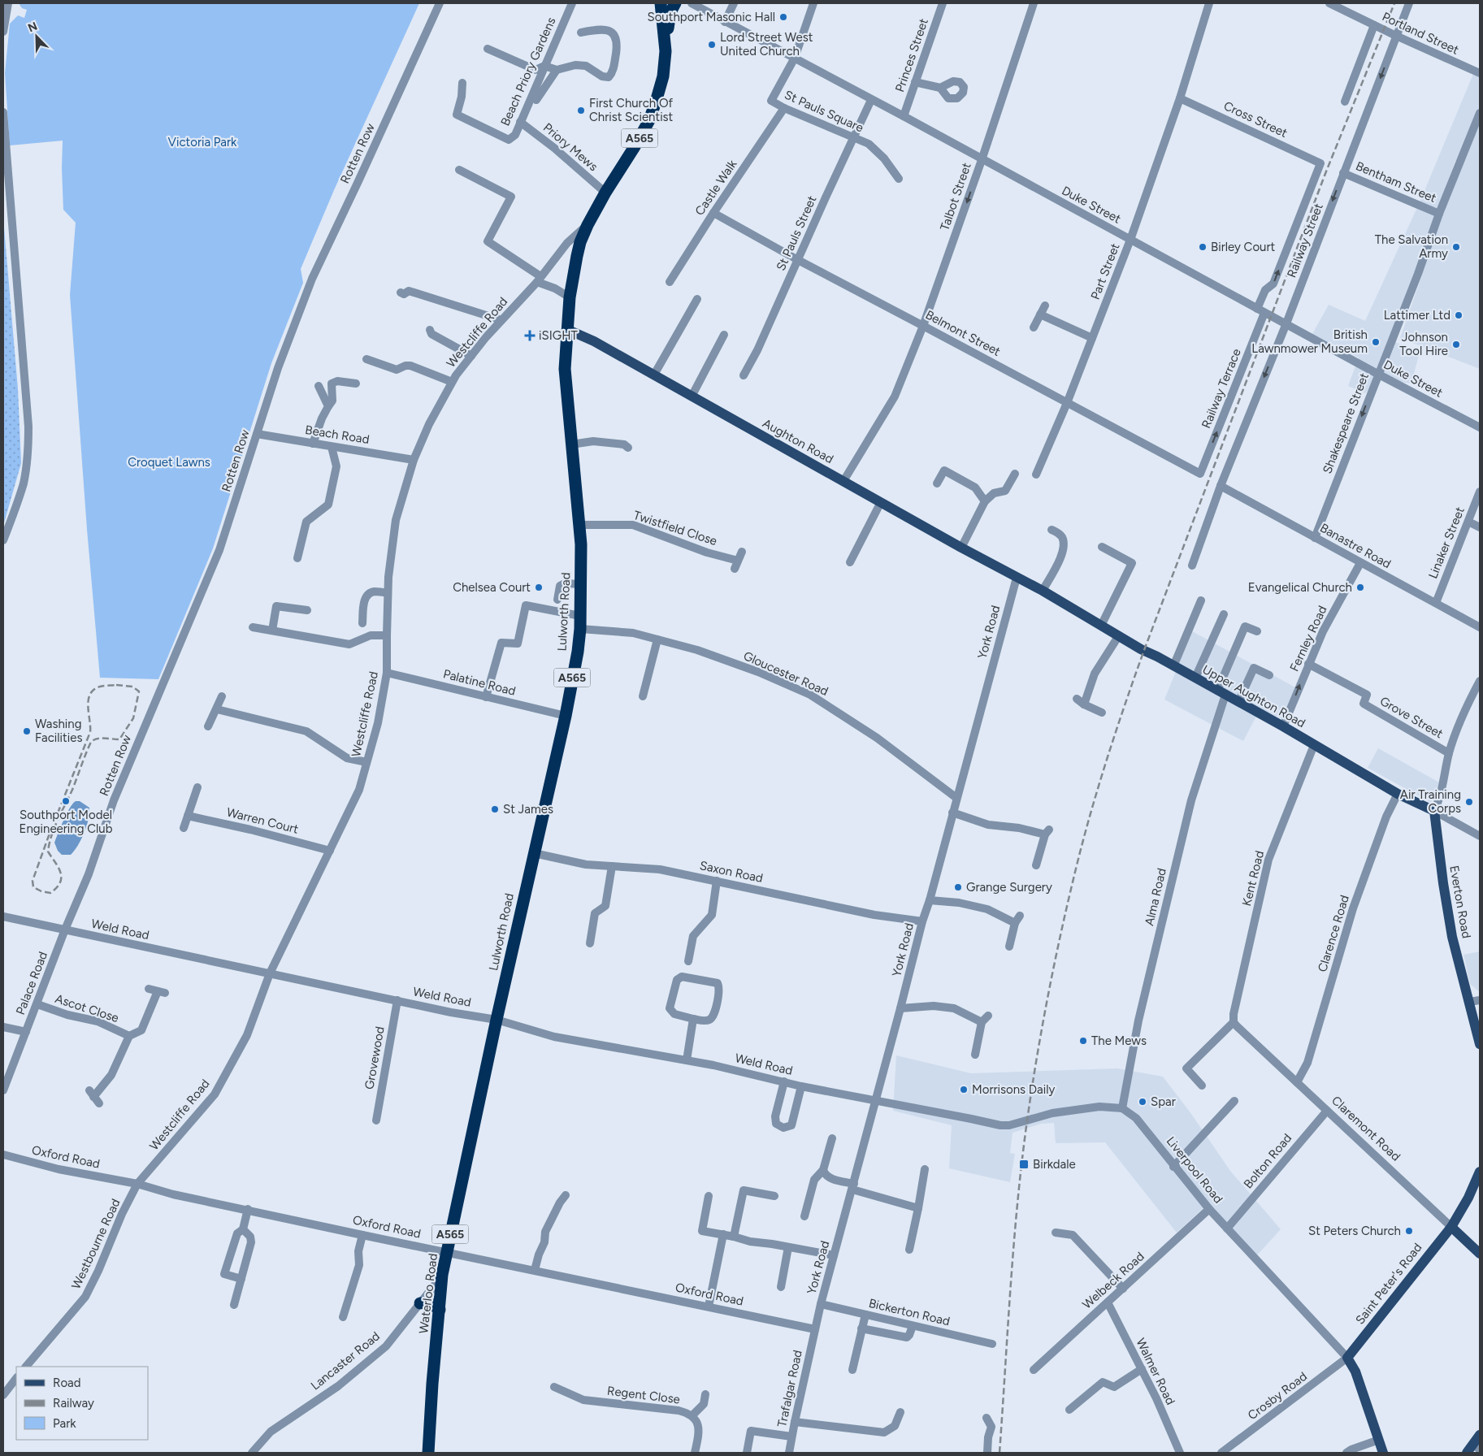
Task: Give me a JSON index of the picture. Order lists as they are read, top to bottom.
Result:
{
  "streets": {
    "highway": ["A565", "Lulworth Road", "Waterloo Road"],
    "main road": [
      "Aughton Road",
      "Upper Aughton Road",
      "Everton Road",
      "Claremont Road",
      "Liverpool Road",
      "Saint Peter's Road"
    ],
    "street": [
      "Portland Street",
      "Princes Street",
      "Beach Priory Gardens",
      "St Pauls Square",
      "Cross Street",
      "Priory Mews",
      "Rotten Row",
      "Bentham Street",
      "Castle Walk",
      "Talbot Street",
      "Duke Street",
      "St Pauls Street",
      "Railway Street",
      "Part Street",
      "Westcliffe Road",
      "Belmont Street",
      "Railway Terrace",
      "Shakespeare Street",
      "Beach Road",
      "Twistfield Close",
      "Linaker Street",
      "Banastre Road",
      "York Road",
      "Fernley Road",
      "Gloucester Road",
      "Palatine Road",
      "Grove Street",
      "Warren Court",
      "Saxon Road",
      "Kent Road",
      "Alma Road",
      "Weld Road",
      "Clarence Road",
      "Palace Road",
      "Ascot Close",
      "Grovewood",
      "Oxford Road",
      "Bolton Road",
      "Westbourne Road",
      "Welbeck Road",
      "Bickerton Road",
      "Lancaster Road",
      "Walmer Road",
      "Trafalgar Road",
      "Regent Close",
      "Crosby Road"
    ]
  },
  "crossings": [
    ["Portland Street", "Railway Street"],
    ["Princes Street", "Duke Street"],
    ["Beach Priory Gardens", "Priory Mews"],
    ["St Pauls Square", "Castle Walk"],
    ["St Pauls Square", "Duke Street"],
    ["St Pauls Square", "St Pauls Street"],
    ["Cross Street", "Part Street"],
    ["Cross Street", "Railway Terrace"],
    ["A565", "Priory Mews"],
    ["A565", "Westcliffe Road"],
    ["A565", "Lulworth Road"],
    ["Rotten Row", "Beach Road"],
    ["Rotten Row", "Weld Road"],
    ["Rotten Row", "Palace Road"],
    ["Bentham Street", "Railway Street"],
    ["Bentham Street", "Shakespeare Street"],
    ["Castle Walk", "Belmont Street"],
    ["Talbot Street", "Duke Street"],
    ["Talbot Street", "Belmont Street"],
    ["Talbot Street", "Aughton Road"],
    ["Duke Street", "St Pauls Street"],
    ["Duke Street", "Railway Street"],
    ["Duke Street", "Part Street"],
    ["Duke Street", "Railway Terrace"],
    ["Duke Street", "Shakespeare Street"],
    ["St Pauls Street", "Belmont Street"],
    ["Railway Street", "Banastre Road"],
    ["Part Street", "Belmont Street"],
    ["Westcliffe Road", "Beach Road"],
    ["Westcliffe Road", "Lulworth Road"],
    ["Westcliffe Road", "Palatine Road"],
    ["Westcliffe Road", "Warren Court"],
    ["Westcliffe Road", "Weld Road"],
    ["Westcliffe Road", "Oxford Road"],
    ["Westcliffe Road", "Westbourne Road"],
    ["Belmont Street", "Railway Terrace"],
    ["Shakespeare Street", "Banastre Road"],
    ["Aughton Road", "Lulworth Road"],
    ["Aughton Road", "York Road"],
    ["Aughton Road", "Upper Aughton Road"],
    ["Twistfield Close", "Lulworth Road"],
    ["Linaker Street", "Banastre Road"],
    ["Banastre Road", "Fernley Road"],
    ["Lulworth Road", "Gloucester Road"],
    ["Lulworth Road", "Palatine Road"],
    ["Lulworth Road", "Saxon Road"],
    ["Lulworth Road", "Weld Road"],
    ["Lulworth Road", "Waterloo Road"],
    ["York Road", "Gloucester Road"],
    ["York Road", "Upper Aughton Road"],
    ["York Road", "Saxon Road"],
    ["York Road", "Weld Road"],
    ["York Road", "Oxford Road"],
    ["York Road", "Bickerton Road"],
    ["York Road", "Trafalgar Road"],
    ["Fernley Road", "Upper Aughton Road"],
    ["Fernley Road", "Grove Street"],
    ["Upper Aughton Road", "Kent Road"],
    ["Upper Aughton Road", "Alma Road"],
    ["Upper Aughton Road", "Everton Road"],
    ["Upper Aughton Road", "Clarence Road"],
    ["Kent Road", "Claremont Road"],
    ["Alma Road", "Liverpool Road"],
    ["Weld Road", "Palace Road"],
    ["Weld Road", "Grovewood"],
    ["Weld Road", "Waterloo Road"],
    ["Clarence Road", "Claremont Road"],
    ["Palace Road", "Ascot Close"],
    ["Claremont Road", "Bolton Road"],
    ["Claremont Road", "Saint Peter's Road"],
    ["Oxford Road", "Westbourne Road"],
    ["Oxford Road", "Waterloo Road"],
    ["Oxford Road", "Trafalgar Road"],
    ["Bolton Road", "Liverpool Road"],
    ["Liverpool Road", "Welbeck Road"],
    ["Liverpool Road", "Saint Peter's Road"],
    ["Liverpool Road", "Crosby Road"],
    ["Welbeck Road", "Walmer Road"],
    ["Saint Peter's Road", "Crosby Road"],
    ["Waterloo Road", "Lancaster Road"]
  ],
  "one_way": [
    "Railway Street",
    "Railway Terrace",
    "Shakespeare Street",
    "Fernley Road"
  ],
  "parks": ["Victoria Park", "Croquet Lawns"],
  "places": {
    "other": [
      "Southport Masonic Hall",
      "Lord Street West United Church",
      "First Church Of Christ Scientist",
      "Birley Court",
      "The Salvation Army",
      "Lattimer Ltd",
      "British Lawnmower Museum",
      "Johnson Tool Hire",
      "Chelsea Court",
      "Evangelical Church",
      "Washing Facilities",
      "Southport Model Engineering Club",
      "Air Training Corps",
      "St James",
      "Grange Surgery",
      "The Mews",
      "Morrisons Daily",
      "Spar",
      "St Peters Church"
    ],
    "health": ["iSIGHT"],
    "transit": ["Birkdale"]
  },
  "legend": ["Road", "Railway", "Park"],
  "north": "top left"
}
